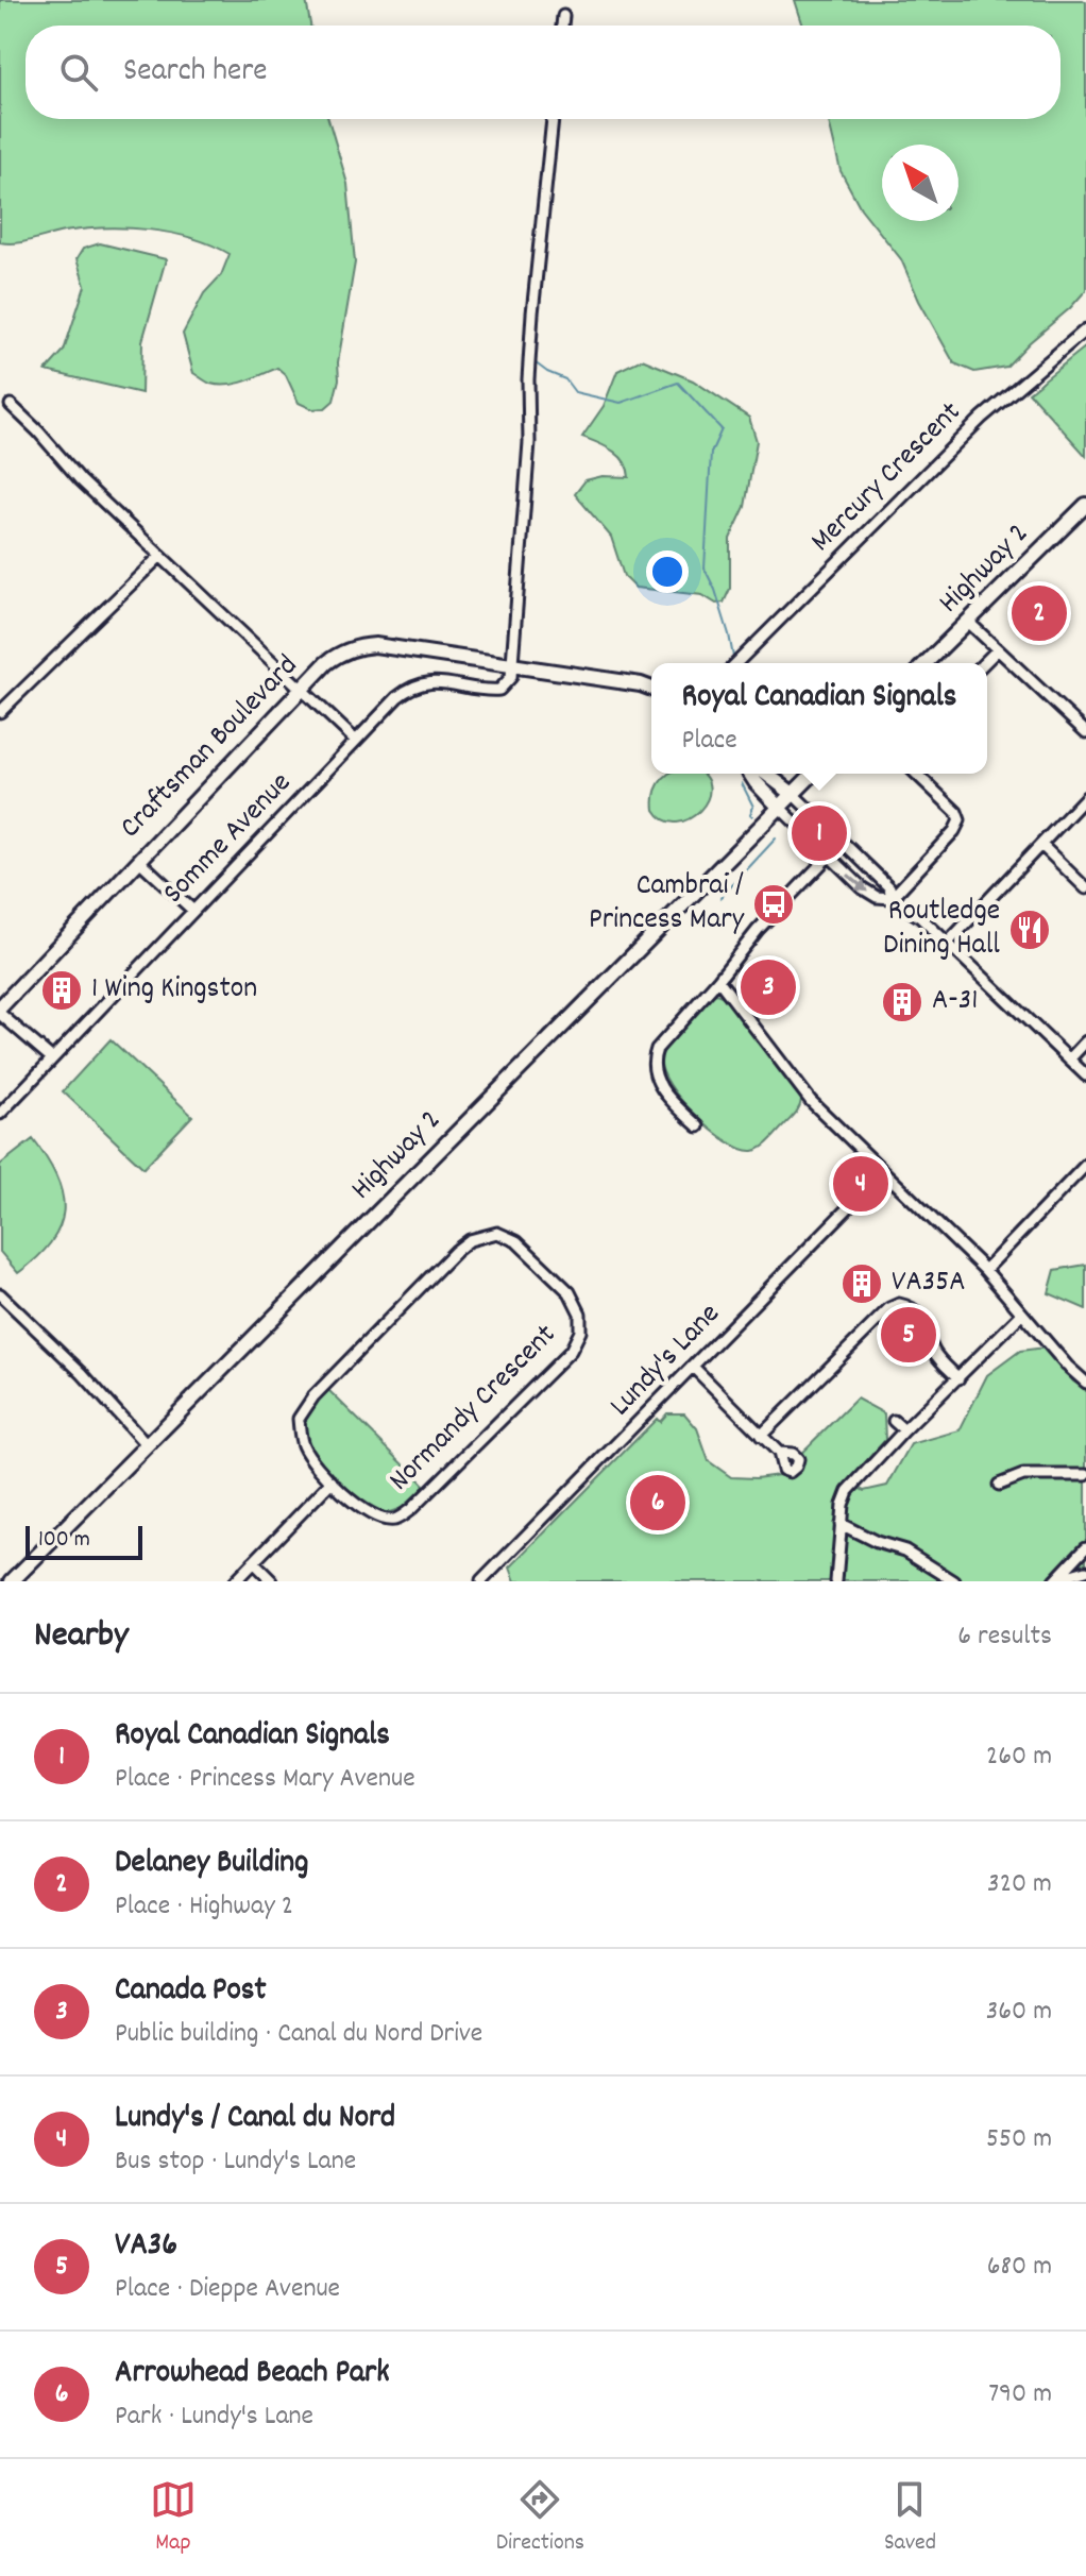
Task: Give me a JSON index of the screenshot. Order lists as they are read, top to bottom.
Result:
{
  "streets": {
    "main road": ["Highway 2", "Craftsman Boulevard"],
    "street": [
      "Mercury Crescent",
      "Somme Avenue",
      "Lundy's Lane",
      "Normandy Crescent"
    ]
  },
  "crossings": [
    ["Craftsman Boulevard", "Somme Avenue"]
  ],
  "places": {
    "bus stop": ["Cambrai / Princess Mary"],
    "restaurant": ["Routledge Dining Hall"],
    "building": ["1 Wing Kingston", "A-31", "VA35A"]
  },
  "scale_bar": "100 m",
  "north": "top left",
  "page": {
    "search": "Search here",
    "pins": [
      "2",
      "1",
      "3",
      "4",
      "5",
      "6"
    ],
    "popup": ["Royal Canadian Signals", "Place"],
    "scale": "100 m",
    "heading": ["Nearby", "6 results"],
    "list": [
      {
        "mark": "1",
        "name": "Royal Canadian Signals",
        "note": "Place · Princess Mary Avenue",
        "value": "260 m"
      },
      {
        "mark": "2",
        "name": "Delaney Building",
        "note": "Place · Highway 2",
        "value": "320 m"
      },
      {
        "mark": "3",
        "name": "Canada Post",
        "note": "Public building · Canal du Nord Drive",
        "value": "360 m"
      },
      {
        "mark": "4",
        "name": "Lundy's / Canal du Nord",
        "note": "Bus stop · Lundy's Lane",
        "value": "550 m"
      },
      {
        "mark": "5",
        "name": "VA36",
        "note": "Place · Dieppe Avenue",
        "value": "680 m"
      },
      {
        "mark": "6",
        "name": "Arrowhead Beach Park",
        "note": "Park · Lundy's Lane",
        "value": "790 m"
      }
    ],
    "nav": ["Map", "Directions", "Saved"]
  }
}
